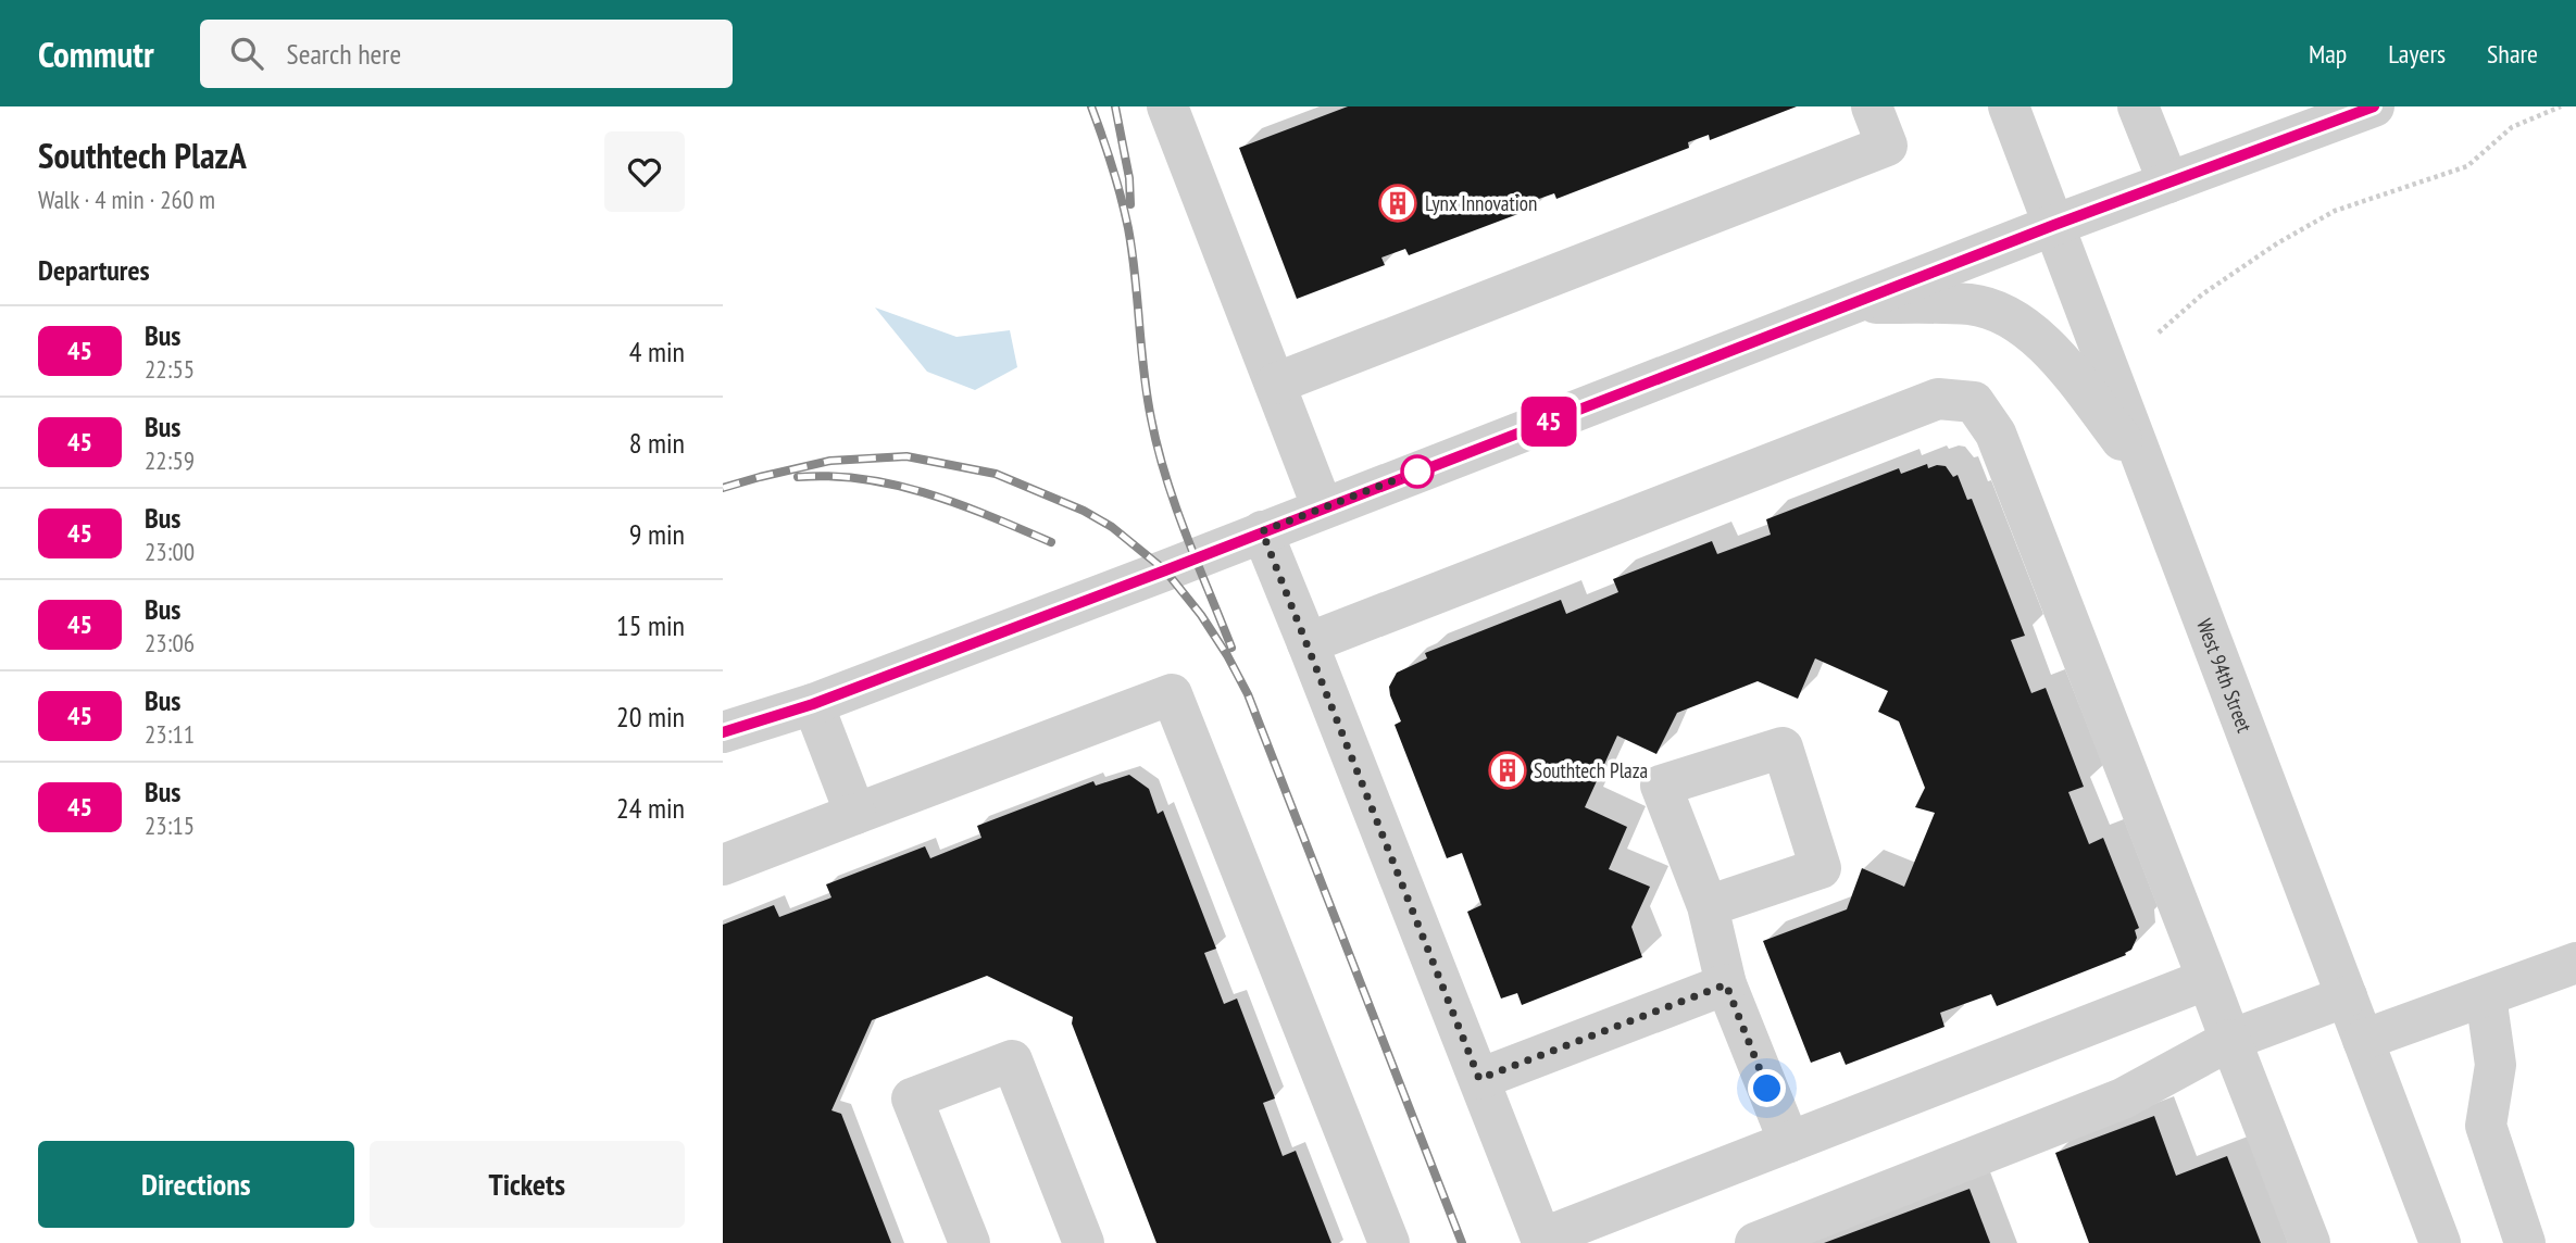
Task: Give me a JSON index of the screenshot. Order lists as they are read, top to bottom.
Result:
{
  "streets": {
    "street": ["West 94th Street"]
  },
  "places": {
    "building": ["Lynx Innovation", "Southtech Plaza"]
  },
  "lines": ["bus line 45"],
  "page": {
    "header": "Commutr",
    "search": "Search here",
    "nav": ["Map", "Layers", "Share"],
    "heading": [
      ["Southtech PlazA", "Walk · 4 min · 260 m"],
      "Departures"
    ],
    "on_map": "45",
    "list": [
      {
        "mark": "45",
        "name": "Bus",
        "note": "22:55",
        "value": "4 min"
      },
      {
        "mark": "45",
        "name": "Bus",
        "note": "22:59",
        "value": "8 min"
      },
      {
        "mark": "45",
        "name": "Bus",
        "note": "23:00",
        "value": "9 min"
      },
      {
        "mark": "45",
        "name": "Bus",
        "note": "23:06",
        "value": "15 min"
      },
      {
        "mark": "45",
        "name": "Bus",
        "note": "23:11",
        "value": "20 min"
      },
      {
        "mark": "45",
        "name": "Bus",
        "note": "23:15",
        "value": "24 min"
      }
    ],
    "buttons": ["Directions", "Tickets"]
  }
}
